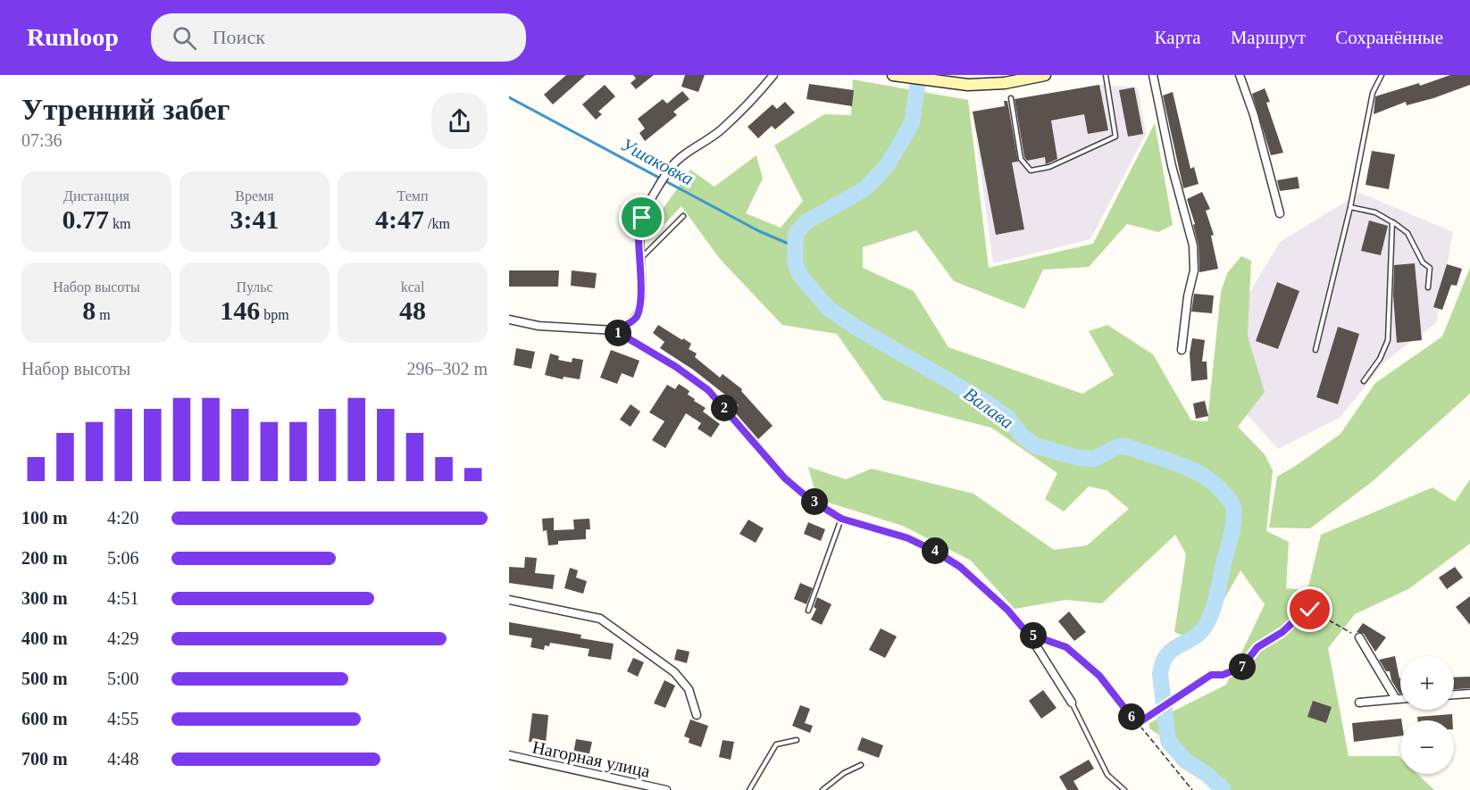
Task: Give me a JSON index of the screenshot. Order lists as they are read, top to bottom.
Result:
{
  "streets": {
    "street": ["Нагорная улица"]
  },
  "water": ["Ушаковка", "Валава"],
  "page": {
    "header": "Runloop",
    "search": "Поиск",
    "nav": ["Карта", "Маршрут", "Сохранённые"],
    "heading": ["Утренний забег", "07:36"],
    "stats": [
      ["Дистанция", "0.77 km"],
      ["Время", "3:41"],
      ["Темп", "4:47 /km"],
      ["Набор высоты", "8 m"],
      ["Пульс", "146 bpm"],
      ["kcal", "48"]
    ],
    "pins": [
      "1",
      "2",
      "3",
      "4",
      "5",
      "7",
      "6"
    ],
    "chart": ["Набор высоты", "296–302 m"],
    "list": [
      {
        "name": "100 m",
        "note": "4:20"
      },
      {
        "name": "200 m",
        "note": "5:06"
      },
      {
        "name": "300 m",
        "note": "4:51"
      },
      {
        "name": "400 m",
        "note": "4:29"
      },
      {
        "name": "500 m",
        "note": "5:00"
      },
      {
        "name": "600 m",
        "note": "4:55"
      },
      {
        "name": "700 m",
        "note": "4:48"
      }
    ],
    "map_buttons": ["+", "−"]
  }
}
